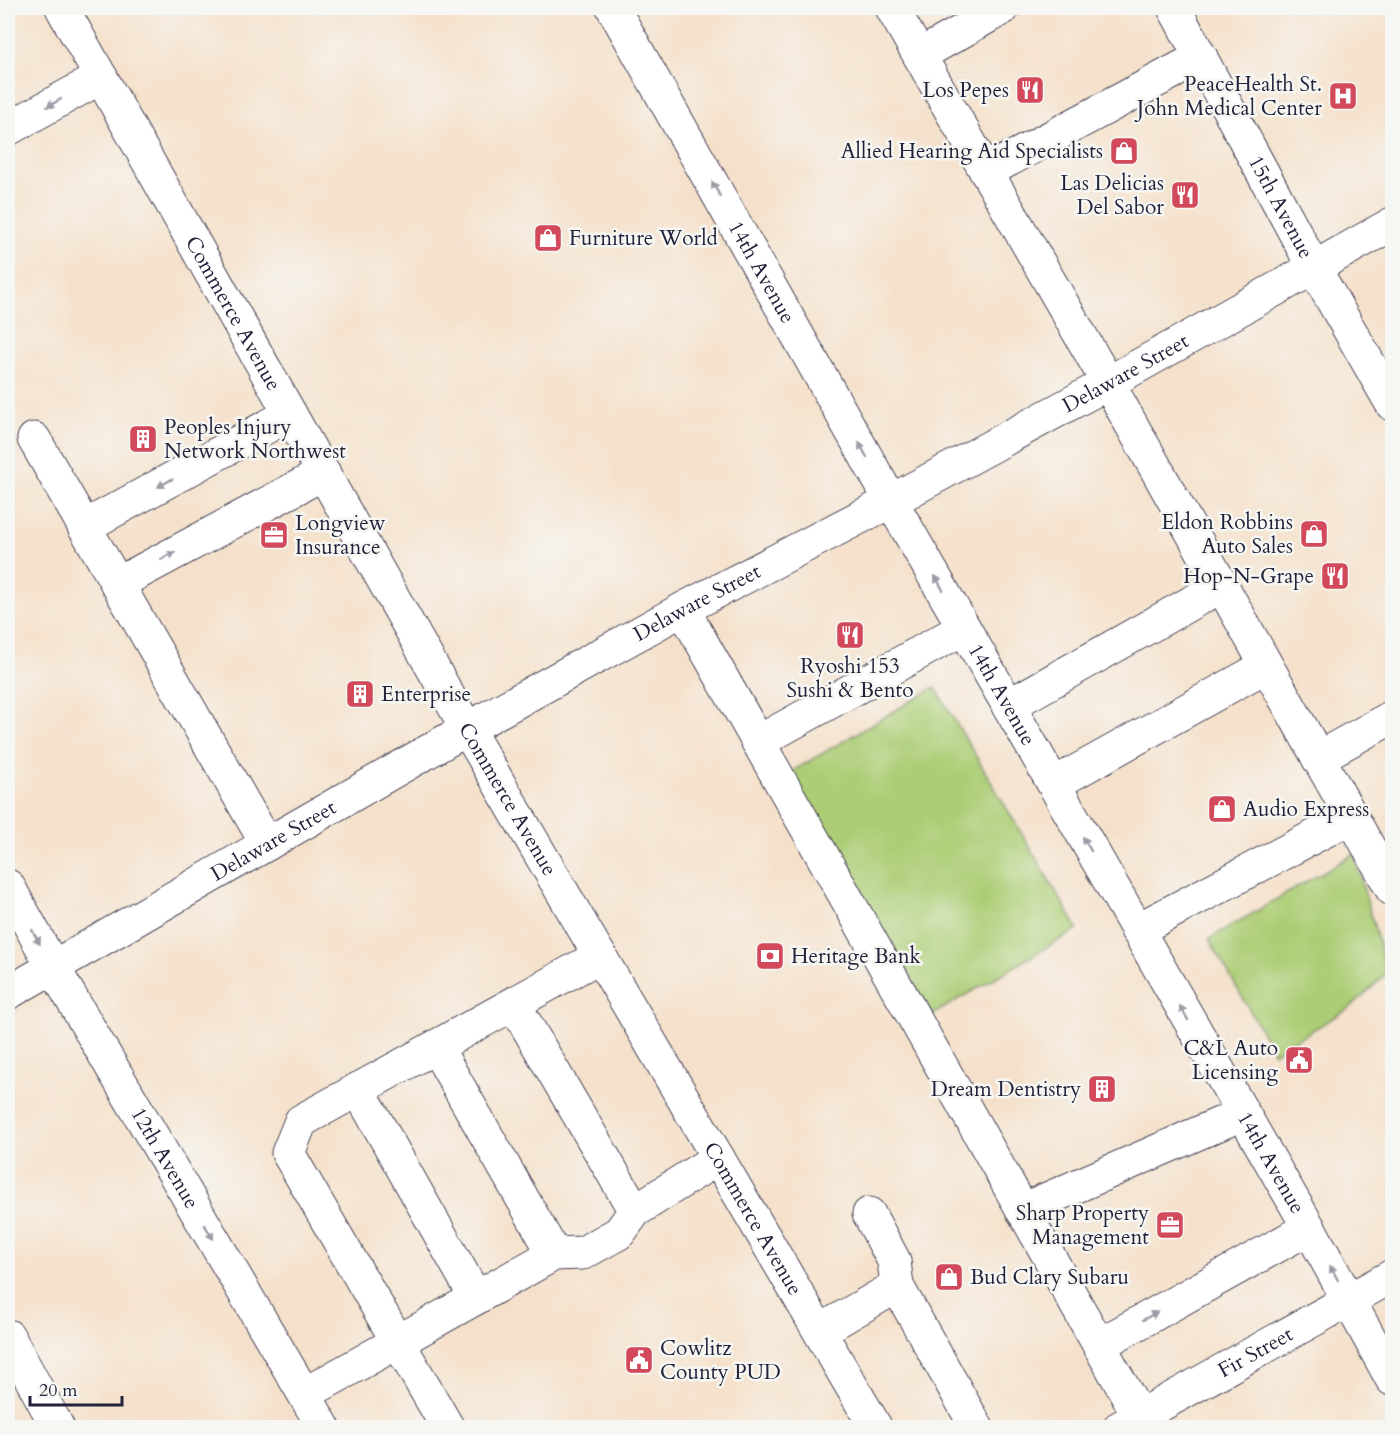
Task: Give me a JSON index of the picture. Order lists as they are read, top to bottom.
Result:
{
  "streets": {
    "street": [
      "15th Avenue",
      "14th Avenue",
      "Commerce Avenue",
      "Delaware Street",
      "12th Avenue",
      "Fir Street"
    ]
  },
  "crossings": [
    ["15th Avenue", "Delaware Street"],
    ["14th Avenue", "Delaware Street"],
    ["14th Avenue", "Fir Street"],
    ["Commerce Avenue", "Delaware Street"],
    ["Delaware Street", "12th Avenue"]
  ],
  "places": {
    "restaurant": [
      "Los Pepes",
      "Las Delicias Del Sabor",
      "Hop-N-Grape",
      "Ryoshi 153 Sushi & Bento"
    ],
    "hospital": ["PeaceHealth St. John Medical Center"],
    "shop": [
      "Allied Hearing Aid Specialists",
      "Furniture World",
      "Eldon Robbins Auto Sales",
      "Audio Express",
      "Bud Clary Subaru"
    ],
    "building": ["Peoples Injury Network Northwest", "Enterprise", "Dream Dentistry"],
    "office": ["Longview Insurance", "Sharp Property Management"],
    "bank": ["Heritage Bank"],
    "public building": ["C&L Auto Licensing", "Cowlitz County PUD"]
  },
  "scale_bar": "20 m"
}
